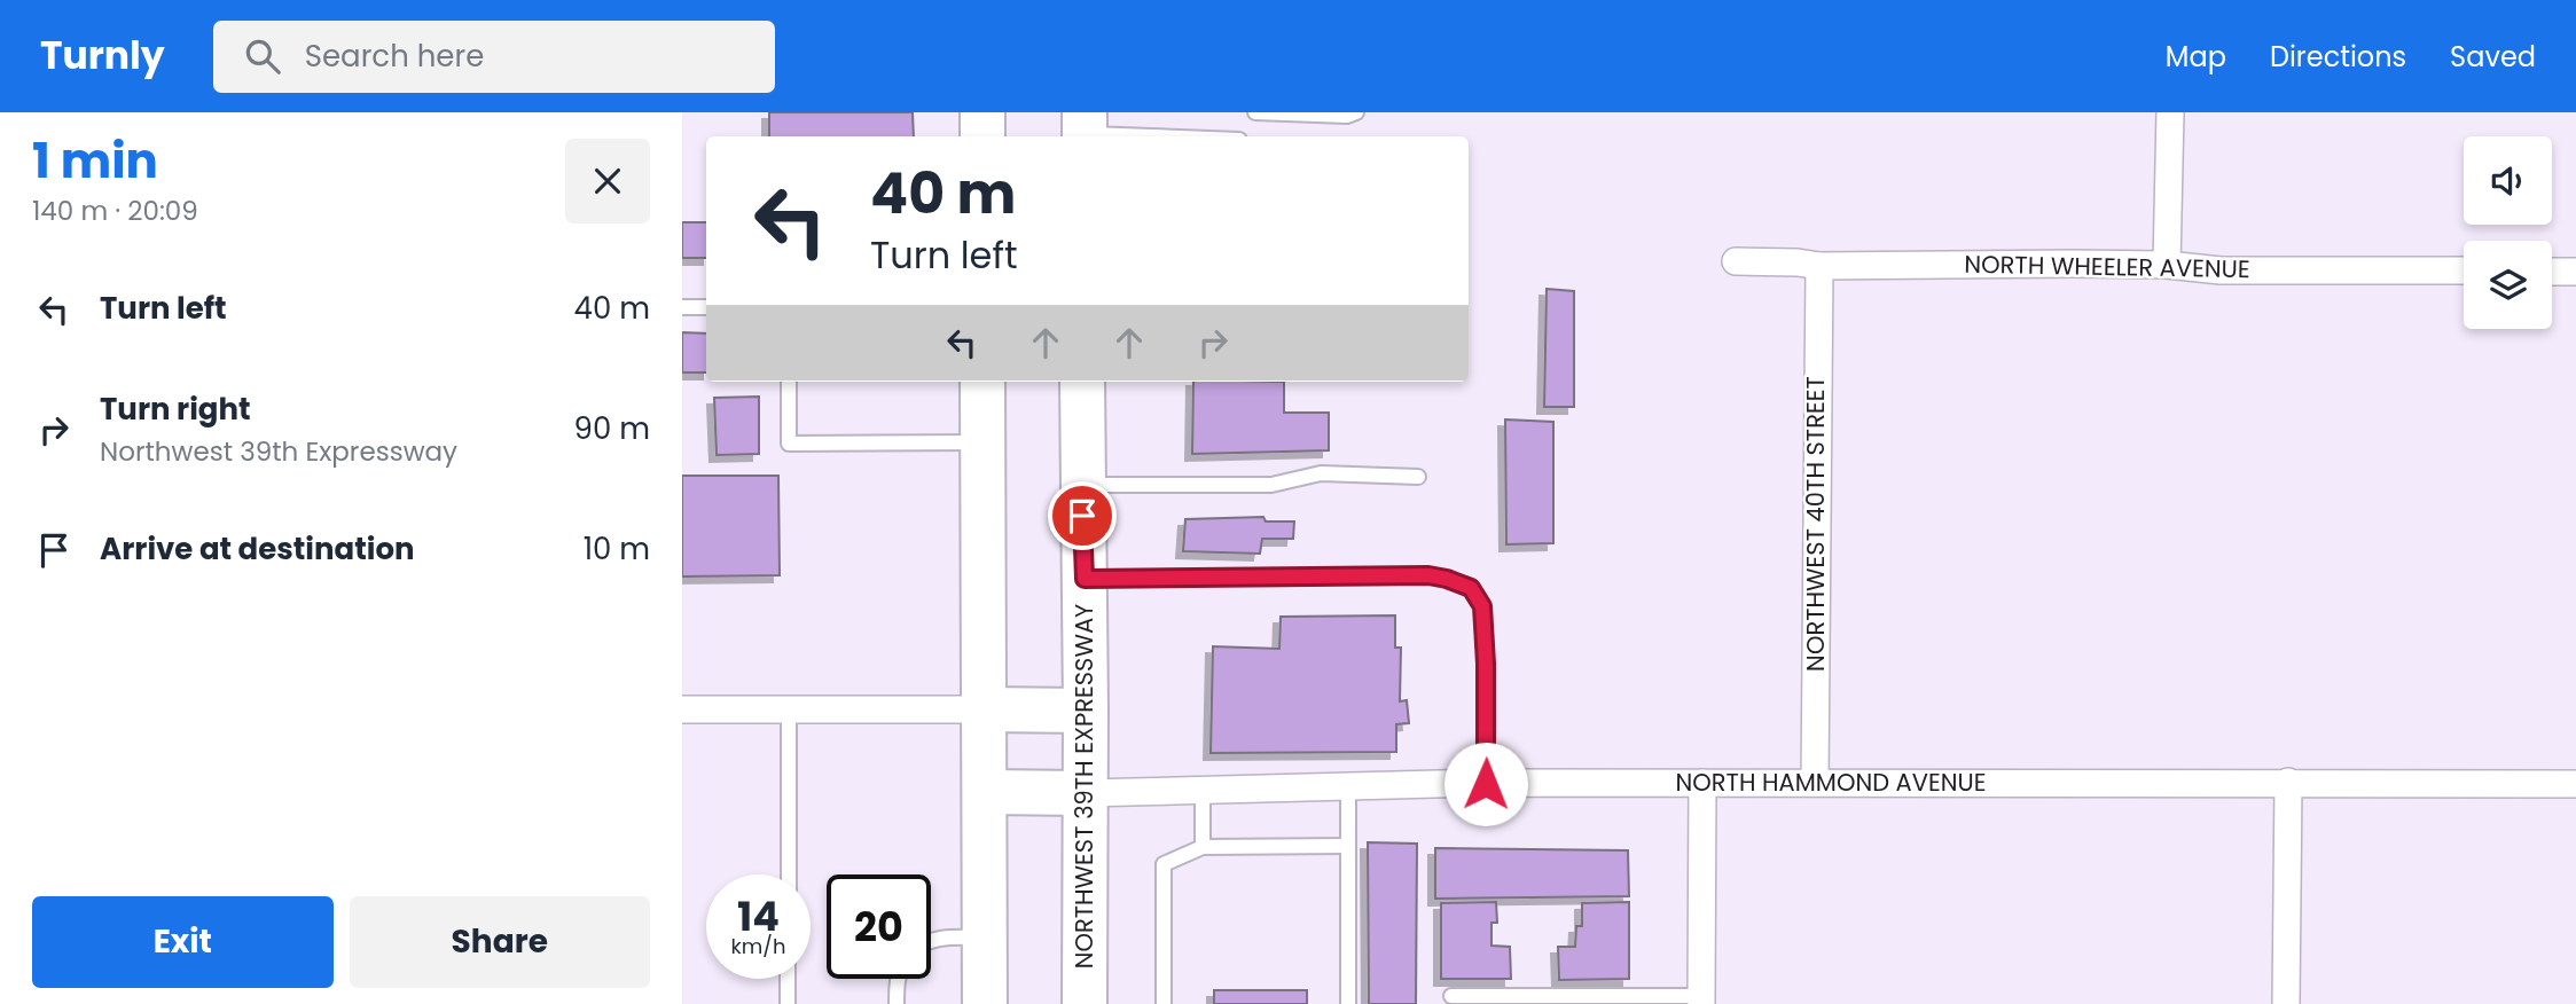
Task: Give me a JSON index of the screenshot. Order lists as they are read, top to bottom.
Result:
{
  "streets": {
    "highway": ["NORTHWEST 39TH EXPRESSWAY"],
    "street": ["NORTH WHEELER AVENUE", "NORTHWEST 40TH STREET", "NORTH HAMMOND AVENUE"]
  },
  "crossings": [
    ["NORTH WHEELER AVENUE", "NORTHWEST 40TH STREET"],
    ["NORTHWEST 40TH STREET", "NORTH HAMMOND AVENUE"],
    ["NORTH HAMMOND AVENUE", "NORTHWEST 39TH EXPRESSWAY"]
  ],
  "page": {
    "header": "Turnly",
    "search": "Search here",
    "nav": ["Map", "Directions", "Saved"],
    "heading": ["1 min", "140 m · 20:09"],
    "turn": ["40 m", "Turn left"],
    "list": [
      {
        "name": "Turn left",
        "value": "40 m"
      },
      {
        "name": "Turn right",
        "note": "Northwest 39th Expressway",
        "value": "90 m"
      },
      {
        "name": "Arrive at destination",
        "value": "10 m"
      }
    ],
    "speed": "14 km/h",
    "limit": "20",
    "buttons": ["Exit", "Share"]
  }
}
